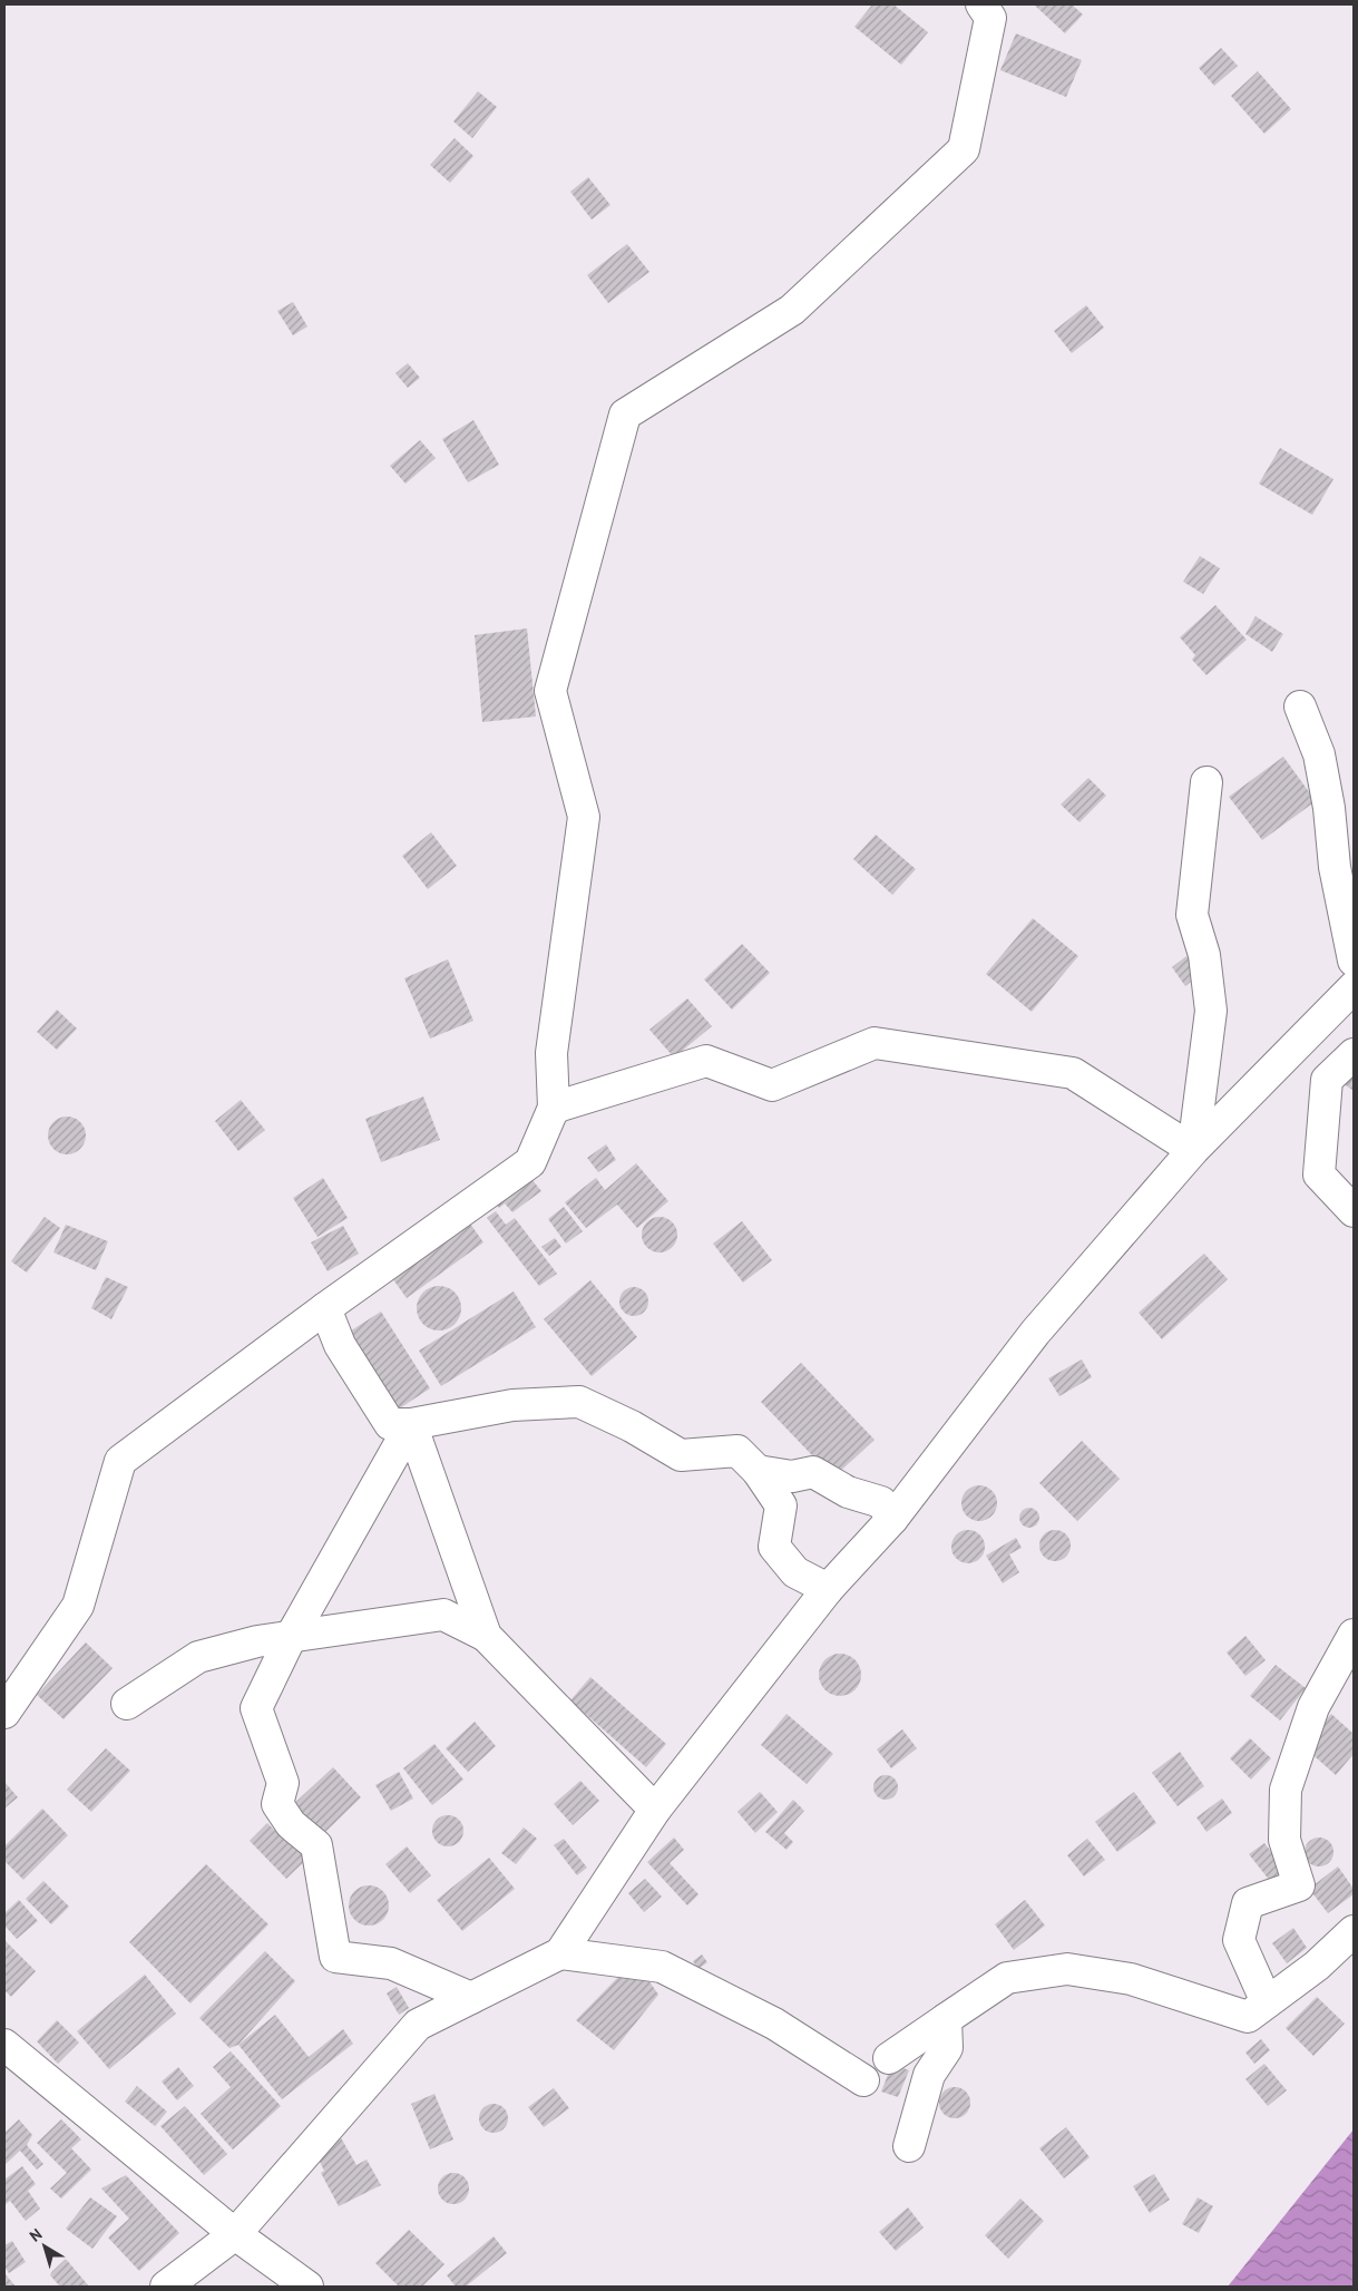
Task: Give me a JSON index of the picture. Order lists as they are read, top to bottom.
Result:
{
  "north": "top left"
}
